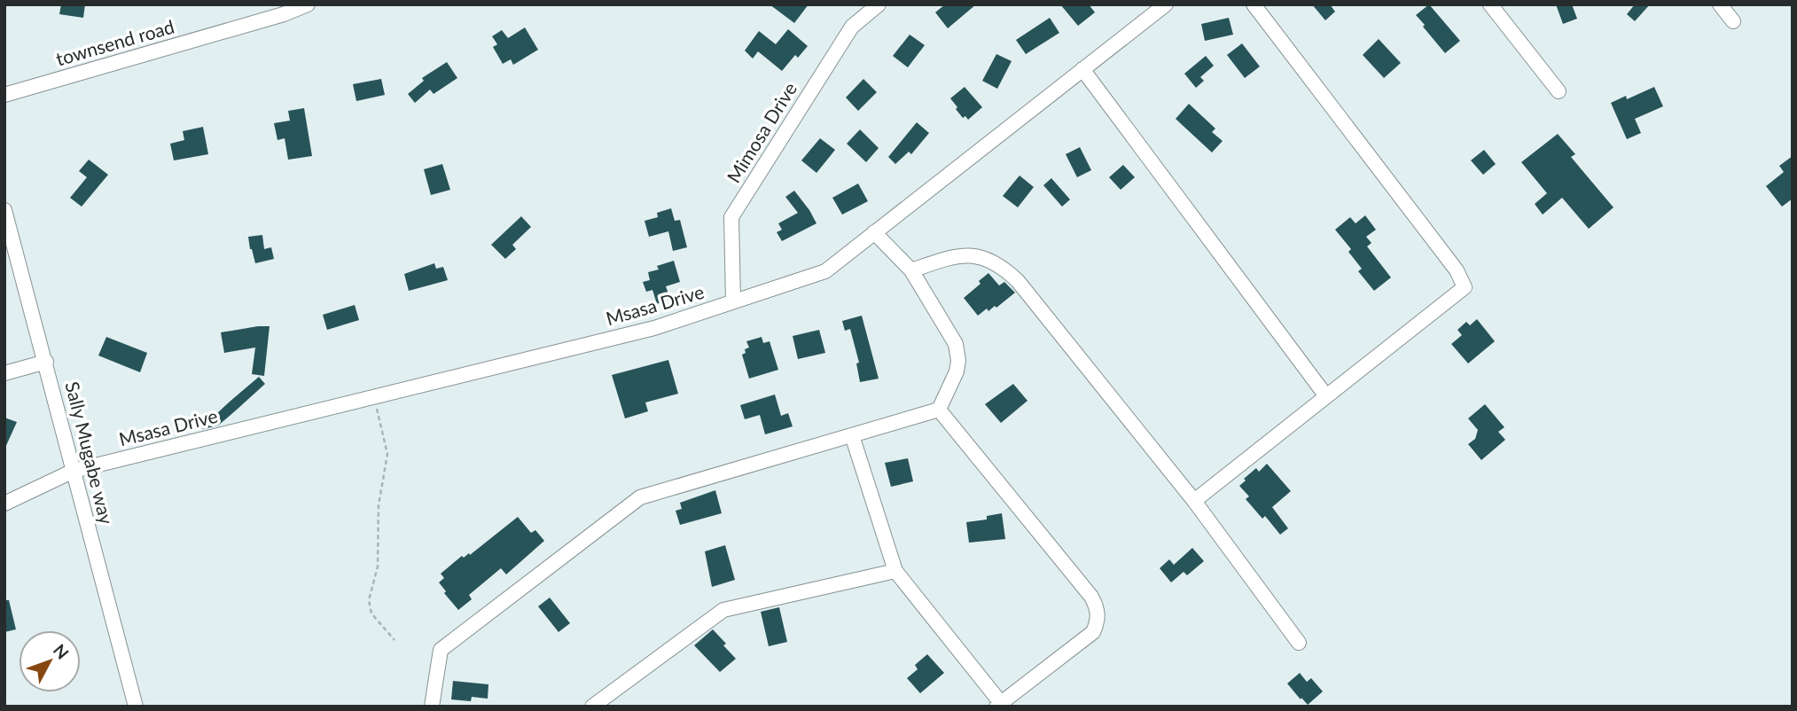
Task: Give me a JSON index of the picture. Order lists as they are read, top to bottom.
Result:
{
  "streets": {
    "street": [
      "townsend road",
      "Mimosa Drive",
      "Msasa Drive",
      "Sally Mugabe way"
    ]
  },
  "crossings": [
    ["Mimosa Drive", "Msasa Drive"],
    ["Msasa Drive", "Sally Mugabe way"]
  ],
  "north": "top right"
}
